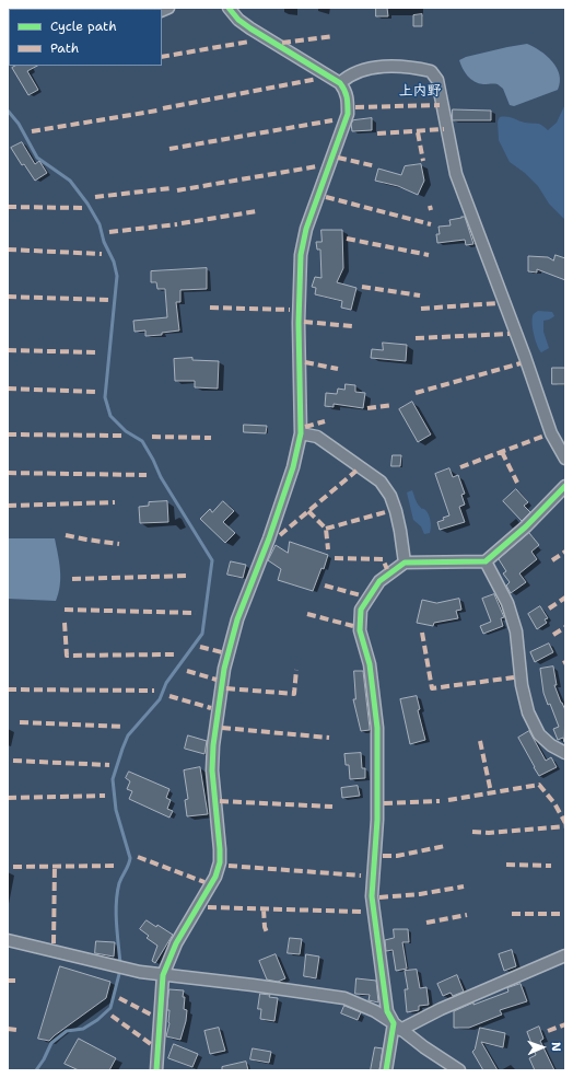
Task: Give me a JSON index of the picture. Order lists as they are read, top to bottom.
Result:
{
  "districts": ["上内野"],
  "legend": ["Cycle path", "Path"],
  "north": "right"
}
